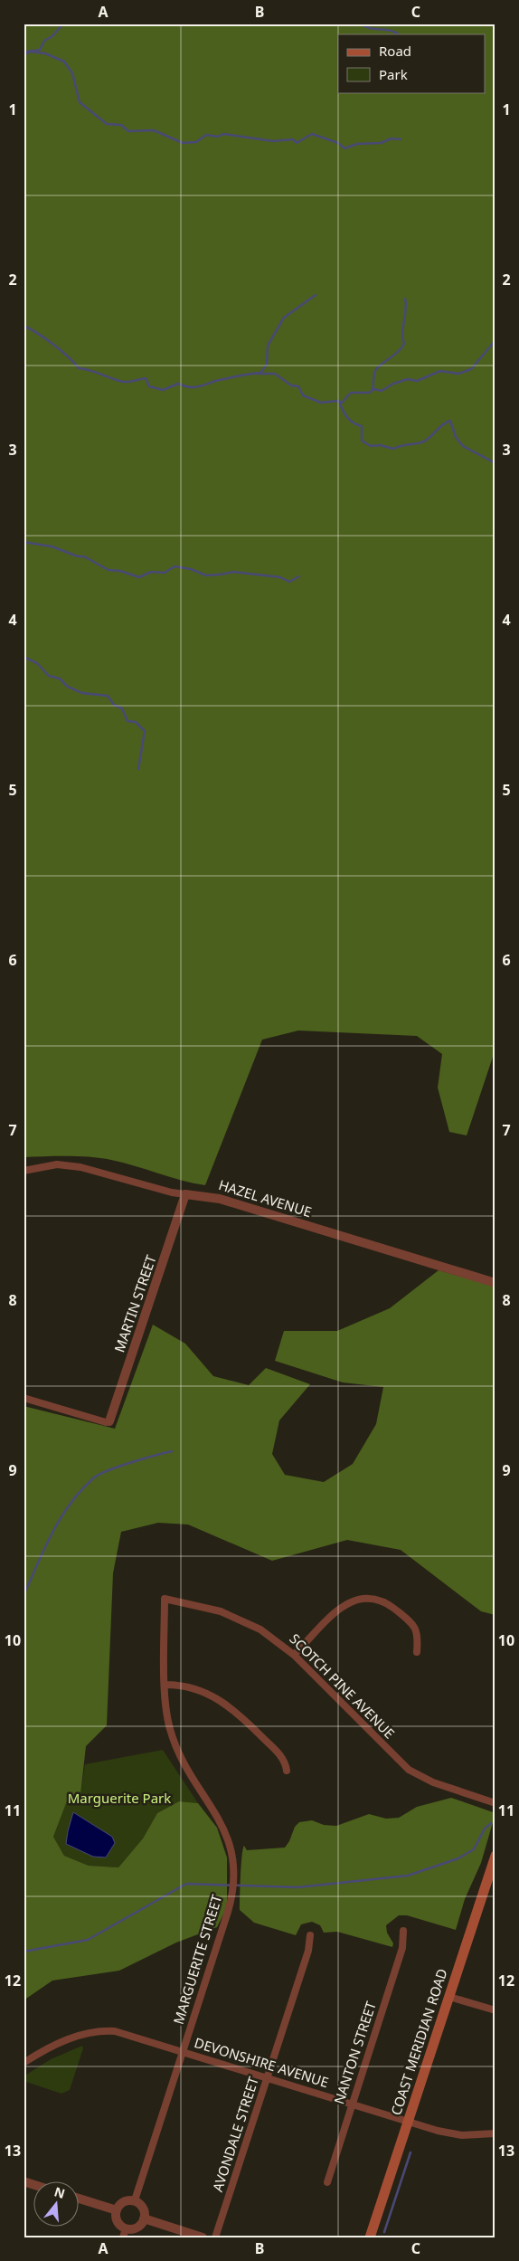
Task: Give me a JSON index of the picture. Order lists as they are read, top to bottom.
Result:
{
  "streets": {
    "main road": ["COAST MERIDIAN ROAD"],
    "street": [
      "HAZEL AVENUE",
      "MARTIN STREET",
      "SCOTCH PINE AVENUE",
      "MARGUERITE STREET",
      "NANTON STREET",
      "DEVONSHIRE AVENUE",
      "AVONDALE STREET"
    ]
  },
  "crossings": [
    ["HAZEL AVENUE", "MARTIN STREET"],
    ["SCOTCH PINE AVENUE", "MARGUERITE STREET"],
    ["MARGUERITE STREET", "DEVONSHIRE AVENUE"],
    ["COAST MERIDIAN ROAD", "DEVONSHIRE AVENUE"],
    ["NANTON STREET", "DEVONSHIRE AVENUE"],
    ["DEVONSHIRE AVENUE", "AVONDALE STREET"]
  ],
  "parks": ["Marguerite Park"],
  "legend": ["Road", "Park"],
  "north": "top",
  "grid": {
    "columns": ["A", "B", "C"],
    "rows": [
      "1",
      "2",
      "3",
      "4",
      "5",
      "6",
      "7",
      "8",
      "9",
      "10",
      "11",
      "12",
      "13"
    ]
  }
}
